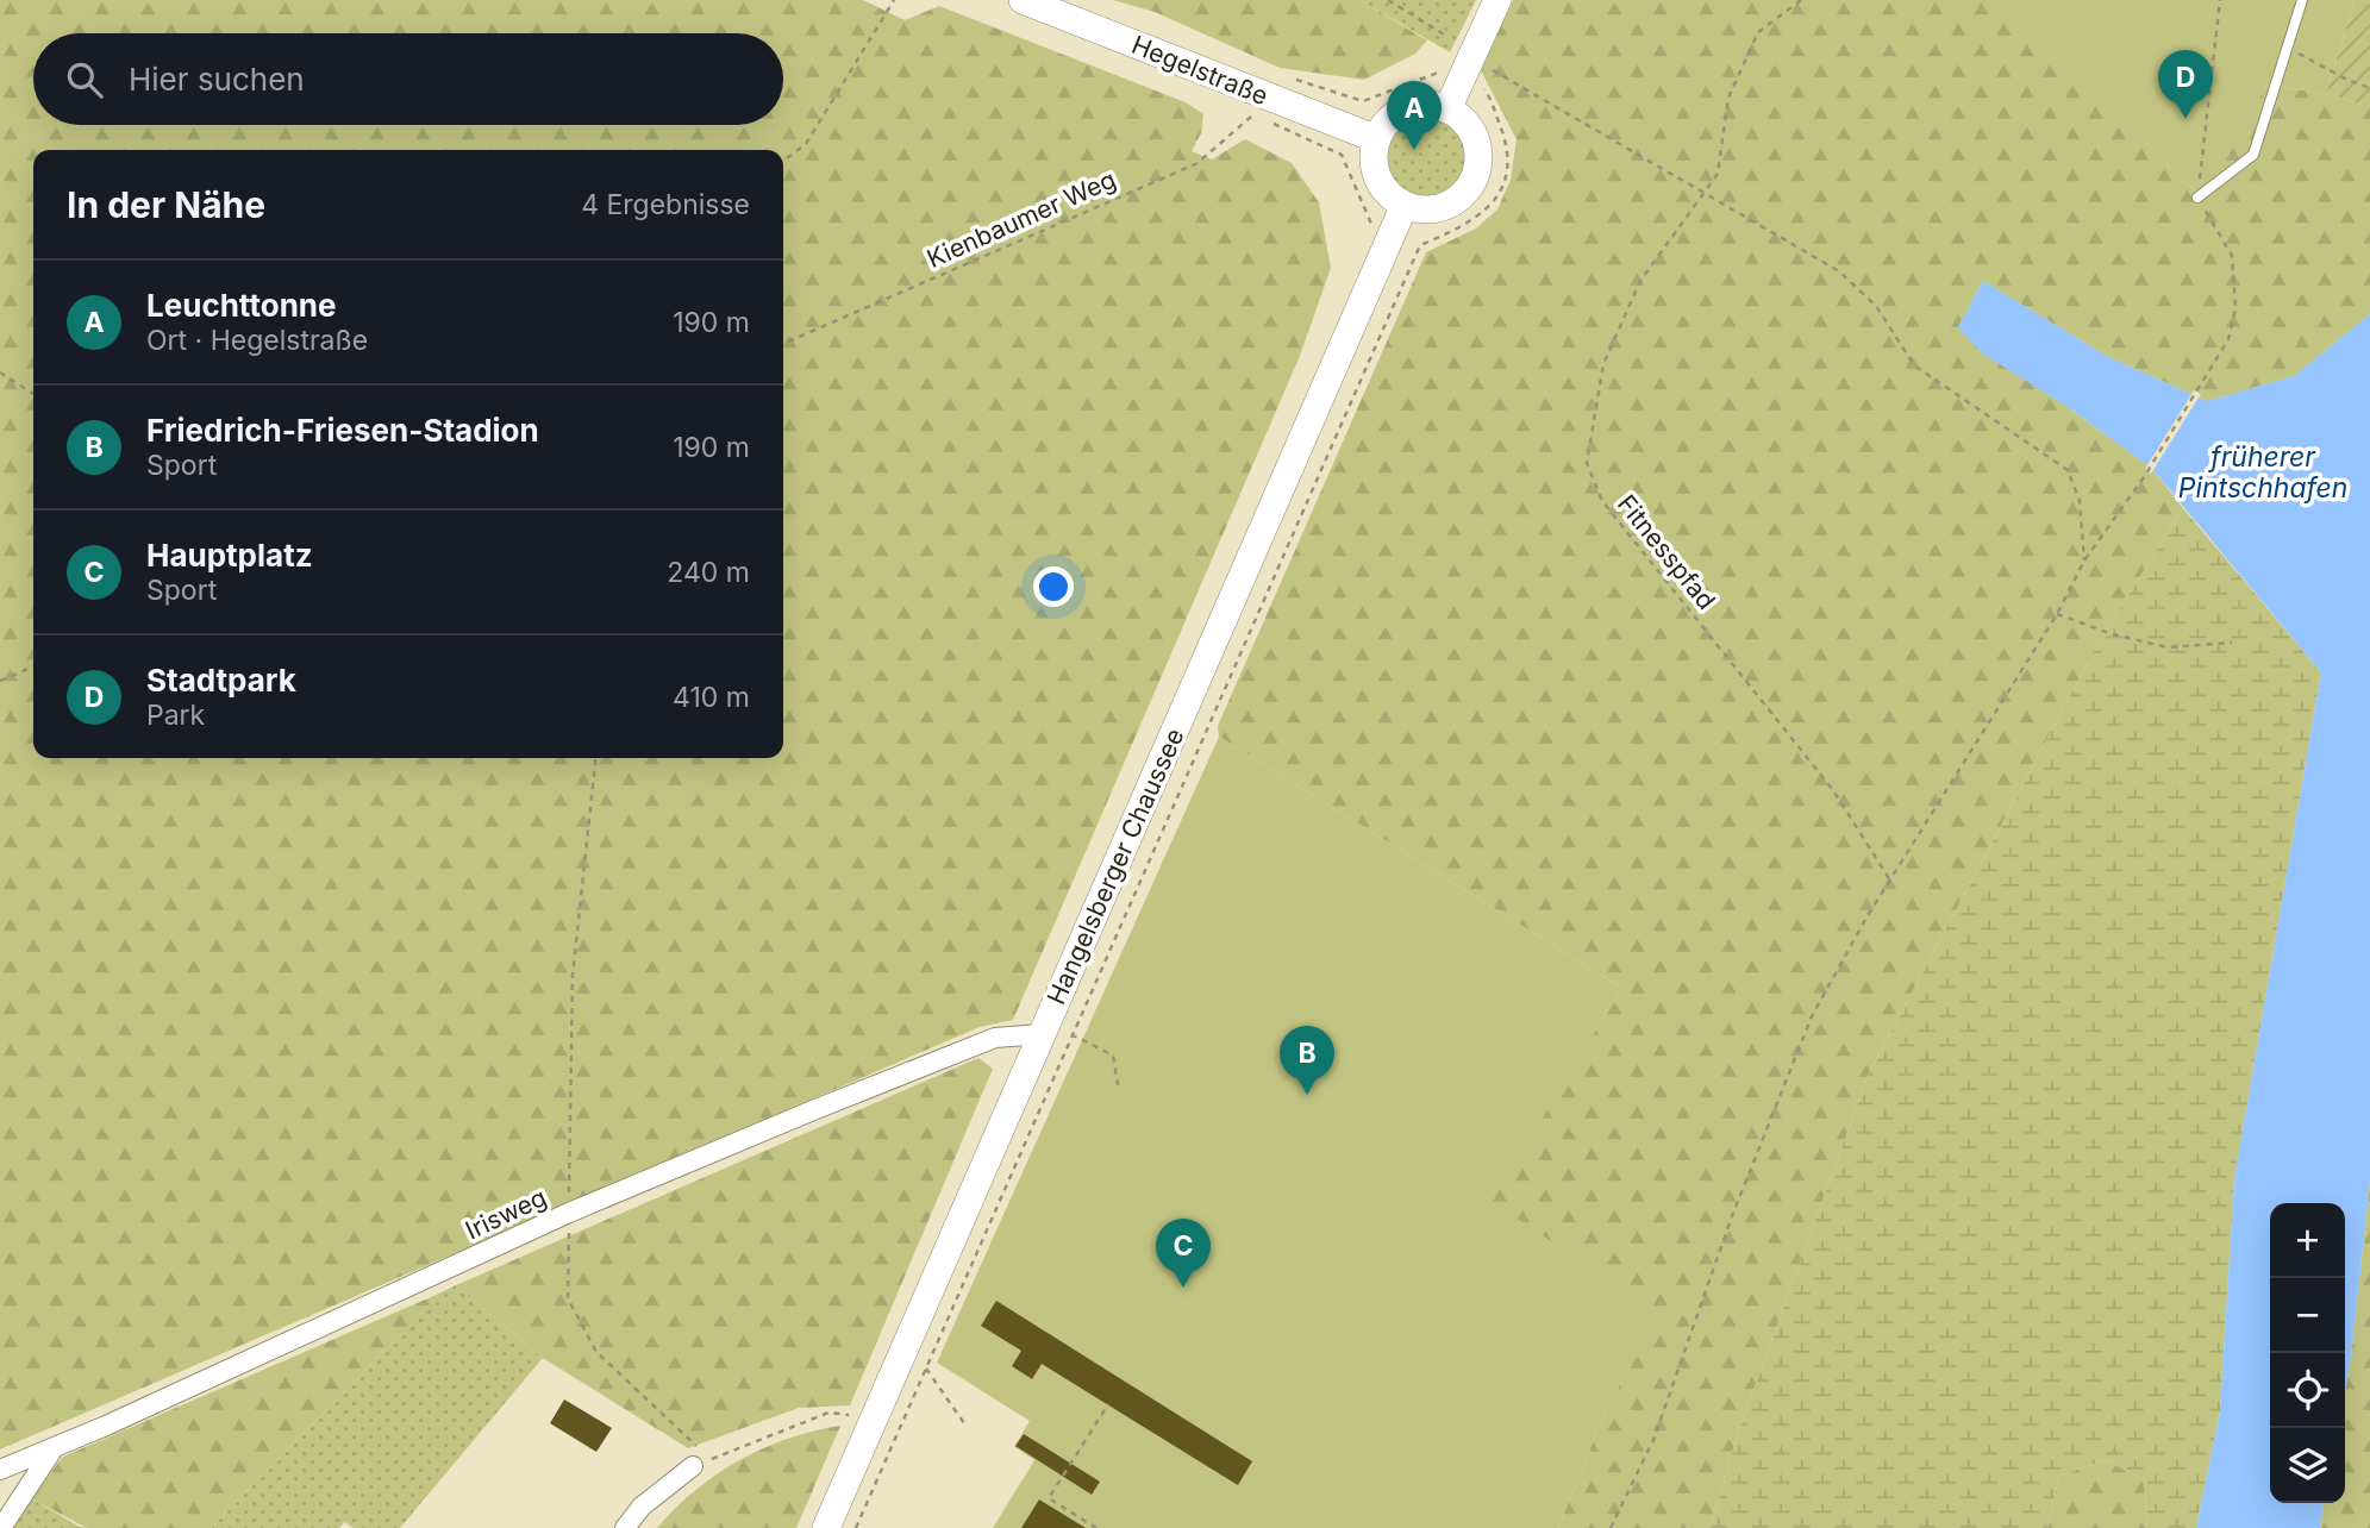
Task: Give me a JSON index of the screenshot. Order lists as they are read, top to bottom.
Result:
{
  "streets": {
    "main road": ["Hegelstraße", "Hangelsberger Chaussee"],
    "street": ["Irisweg"],
    "path": ["Kienbaumer Weg", "Fitnesspfad"]
  },
  "crossings": [
    ["Hegelstraße", "Kienbaumer Weg"],
    ["Hegelstraße", "Hangelsberger Chaussee"],
    ["Hangelsberger Chaussee", "Irisweg"]
  ],
  "water": ["früherer Pintschhafen"],
  "page": {
    "search": "Hier suchen",
    "pins": [
      "D",
      "A",
      "B",
      "C"
    ],
    "heading": ["In der Nähe", "4 Ergebnisse"],
    "list": [
      {
        "mark": "A",
        "name": "Leuchttonne",
        "note": "Ort · Hegelstraße",
        "value": "190 m"
      },
      {
        "mark": "B",
        "name": "Friedrich-Friesen-Stadion",
        "note": "Sport",
        "value": "190 m"
      },
      {
        "mark": "C",
        "name": "Hauptplatz",
        "note": "Sport",
        "value": "240 m"
      },
      {
        "mark": "D",
        "name": "Stadtpark",
        "note": "Park",
        "value": "410 m"
      }
    ],
    "map_buttons": ["+", "−"]
  }
}
